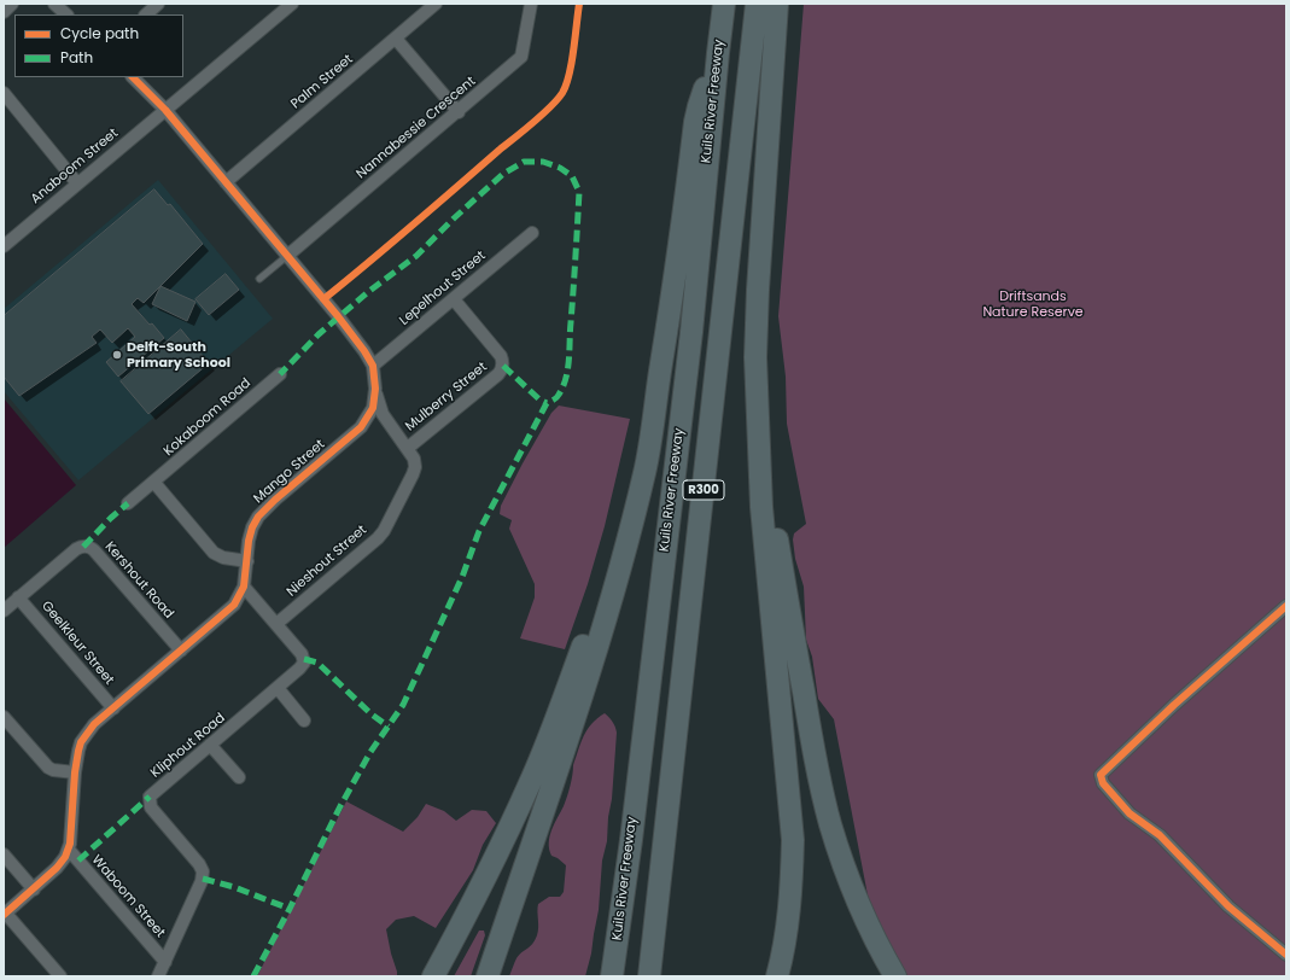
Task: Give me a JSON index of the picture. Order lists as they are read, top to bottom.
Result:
{
  "streets": {
    "highway": ["Kuils River Freeway", "R300"],
    "street": [
      "Palm Street",
      "Nannabessie Crescent",
      "Anaboom Street",
      "Lepelhout Street",
      "Mulberry Street",
      "Kokaboom Road",
      "Mango Street",
      "Nieshout Street",
      "Kershout Road",
      "Geelkleur Street",
      "Kliphout Road",
      "Waboom Street"
    ]
  },
  "crossings": [
    ["Palm Street", "Mango Street"],
    ["Nannabessie Crescent", "Mango Street"],
    ["Anaboom Street", "Mango Street"],
    ["Lepelhout Street", "Mulberry Street"],
    ["Lepelhout Street", "Mango Street"],
    ["Mulberry Street", "Nieshout Street"],
    ["Mango Street", "Nieshout Street"],
    ["Mango Street", "Kershout Road"],
    ["Mango Street", "Geelkleur Street"],
    ["Mango Street", "Kliphout Road"],
    ["Mango Street", "Waboom Street"],
    ["Nieshout Street", "Kliphout Road"],
    ["Kershout Road", "Geelkleur Street"],
    ["Kliphout Road", "Waboom Street"]
  ],
  "parks": ["Driftsands Nature Reserve"],
  "places": ["Delft-South Primary School"],
  "legend": ["Cycle path", "Path"]
}
